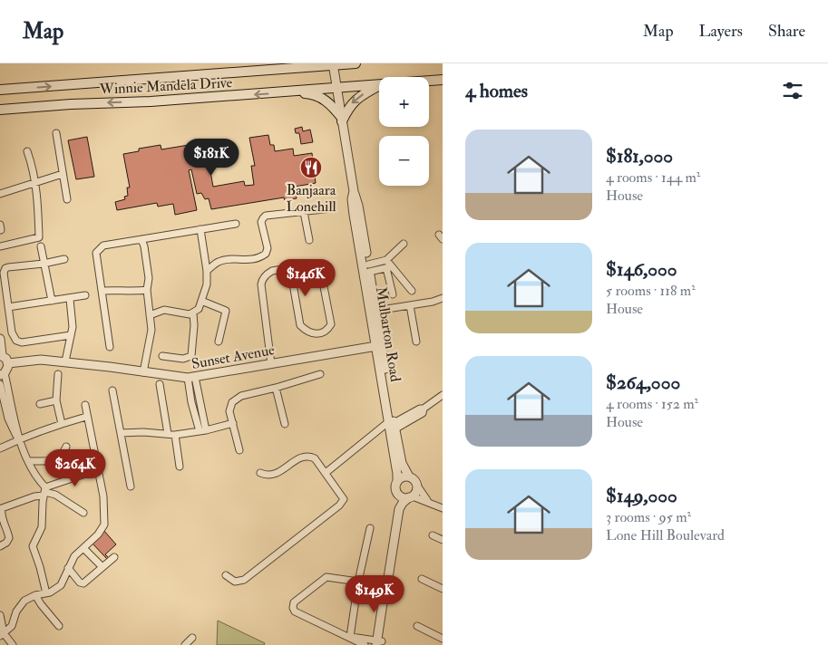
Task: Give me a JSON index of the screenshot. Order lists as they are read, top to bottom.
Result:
{
  "streets": {
    "main road": ["Winnie Mandela Drive"],
    "street": ["Mulbarton Road", "Sunset Avenue"]
  },
  "crossings": [
    ["Winnie Mandela Drive", "Mulbarton Road"],
    ["Mulbarton Road", "Sunset Avenue"]
  ],
  "places": {
    "restaurant": ["Banjaara Lonehill"]
  },
  "page": {
    "header": "Map",
    "nav": ["Map", "Layers", "Share"],
    "heading": "4 homes",
    "map_buttons": ["+", "−"],
    "list": [
      {
        "name": "$181,000",
        "note": "4 rooms · 144 m² · House"
      },
      {
        "name": "$146,000",
        "note": "5 rooms · 118 m² · House"
      },
      {
        "name": "$264,000",
        "note": "4 rooms · 152 m² · House"
      },
      {
        "name": "$149,000",
        "note": "3 rooms · 95 m² · Lone Hill Boulevard"
      }
    ],
    "price": [
      "$181K",
      "$146K",
      "$264K",
      "$149K"
    ]
  }
}
